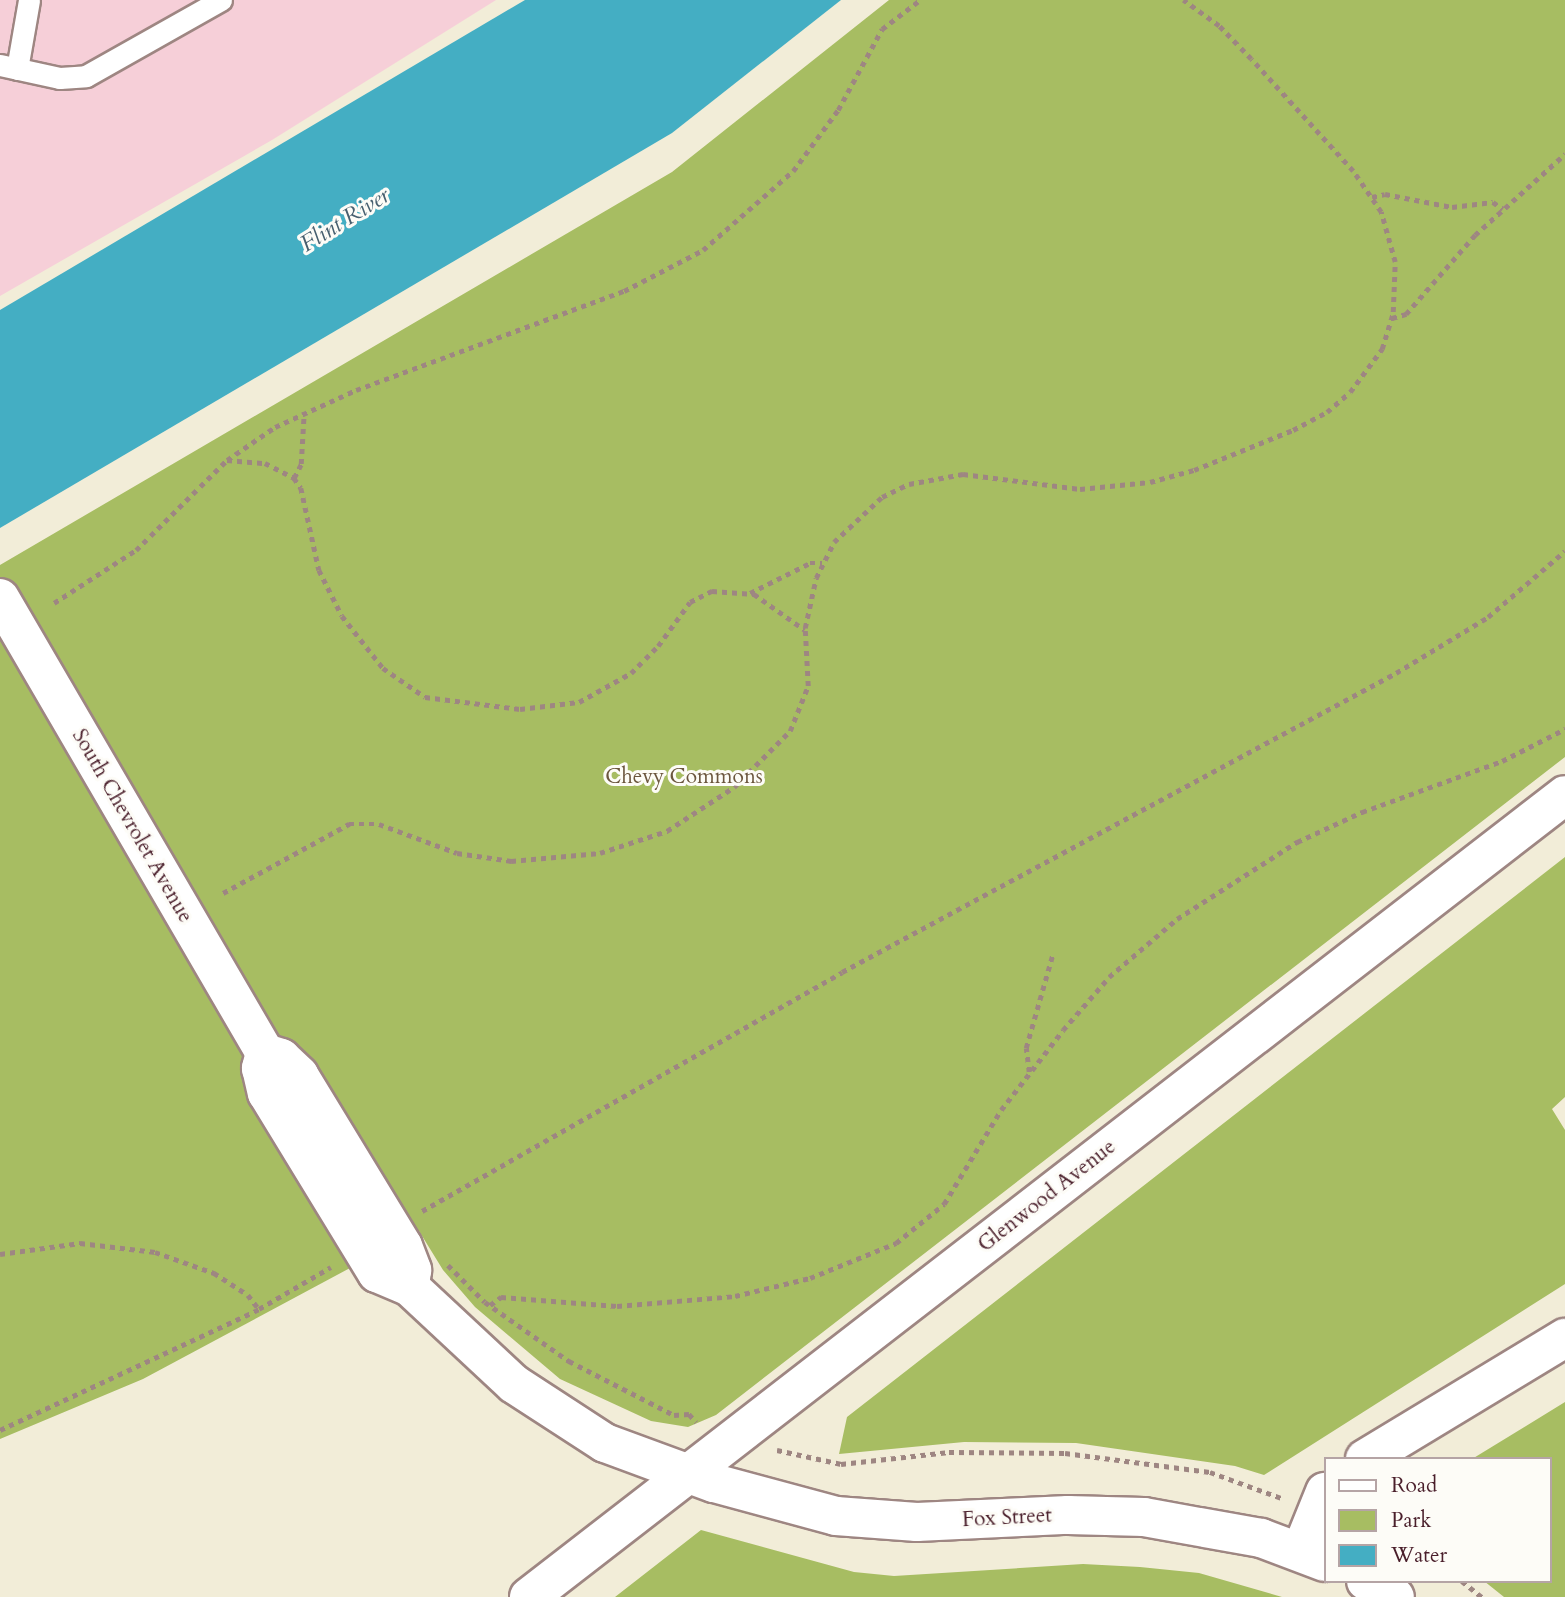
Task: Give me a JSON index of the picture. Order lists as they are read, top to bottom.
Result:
{
  "streets": {
    "street": ["South Chevrolet Avenue", "Glenwood Avenue", "Fox Street"]
  },
  "crossings": [
    ["South Chevrolet Avenue", "Glenwood Avenue"],
    ["South Chevrolet Avenue", "Fox Street"],
    ["Glenwood Avenue", "Fox Street"]
  ],
  "water": ["Flint River"],
  "parks": ["Chevy Commons"],
  "legend": ["Road", "Park", "Water"]
}
